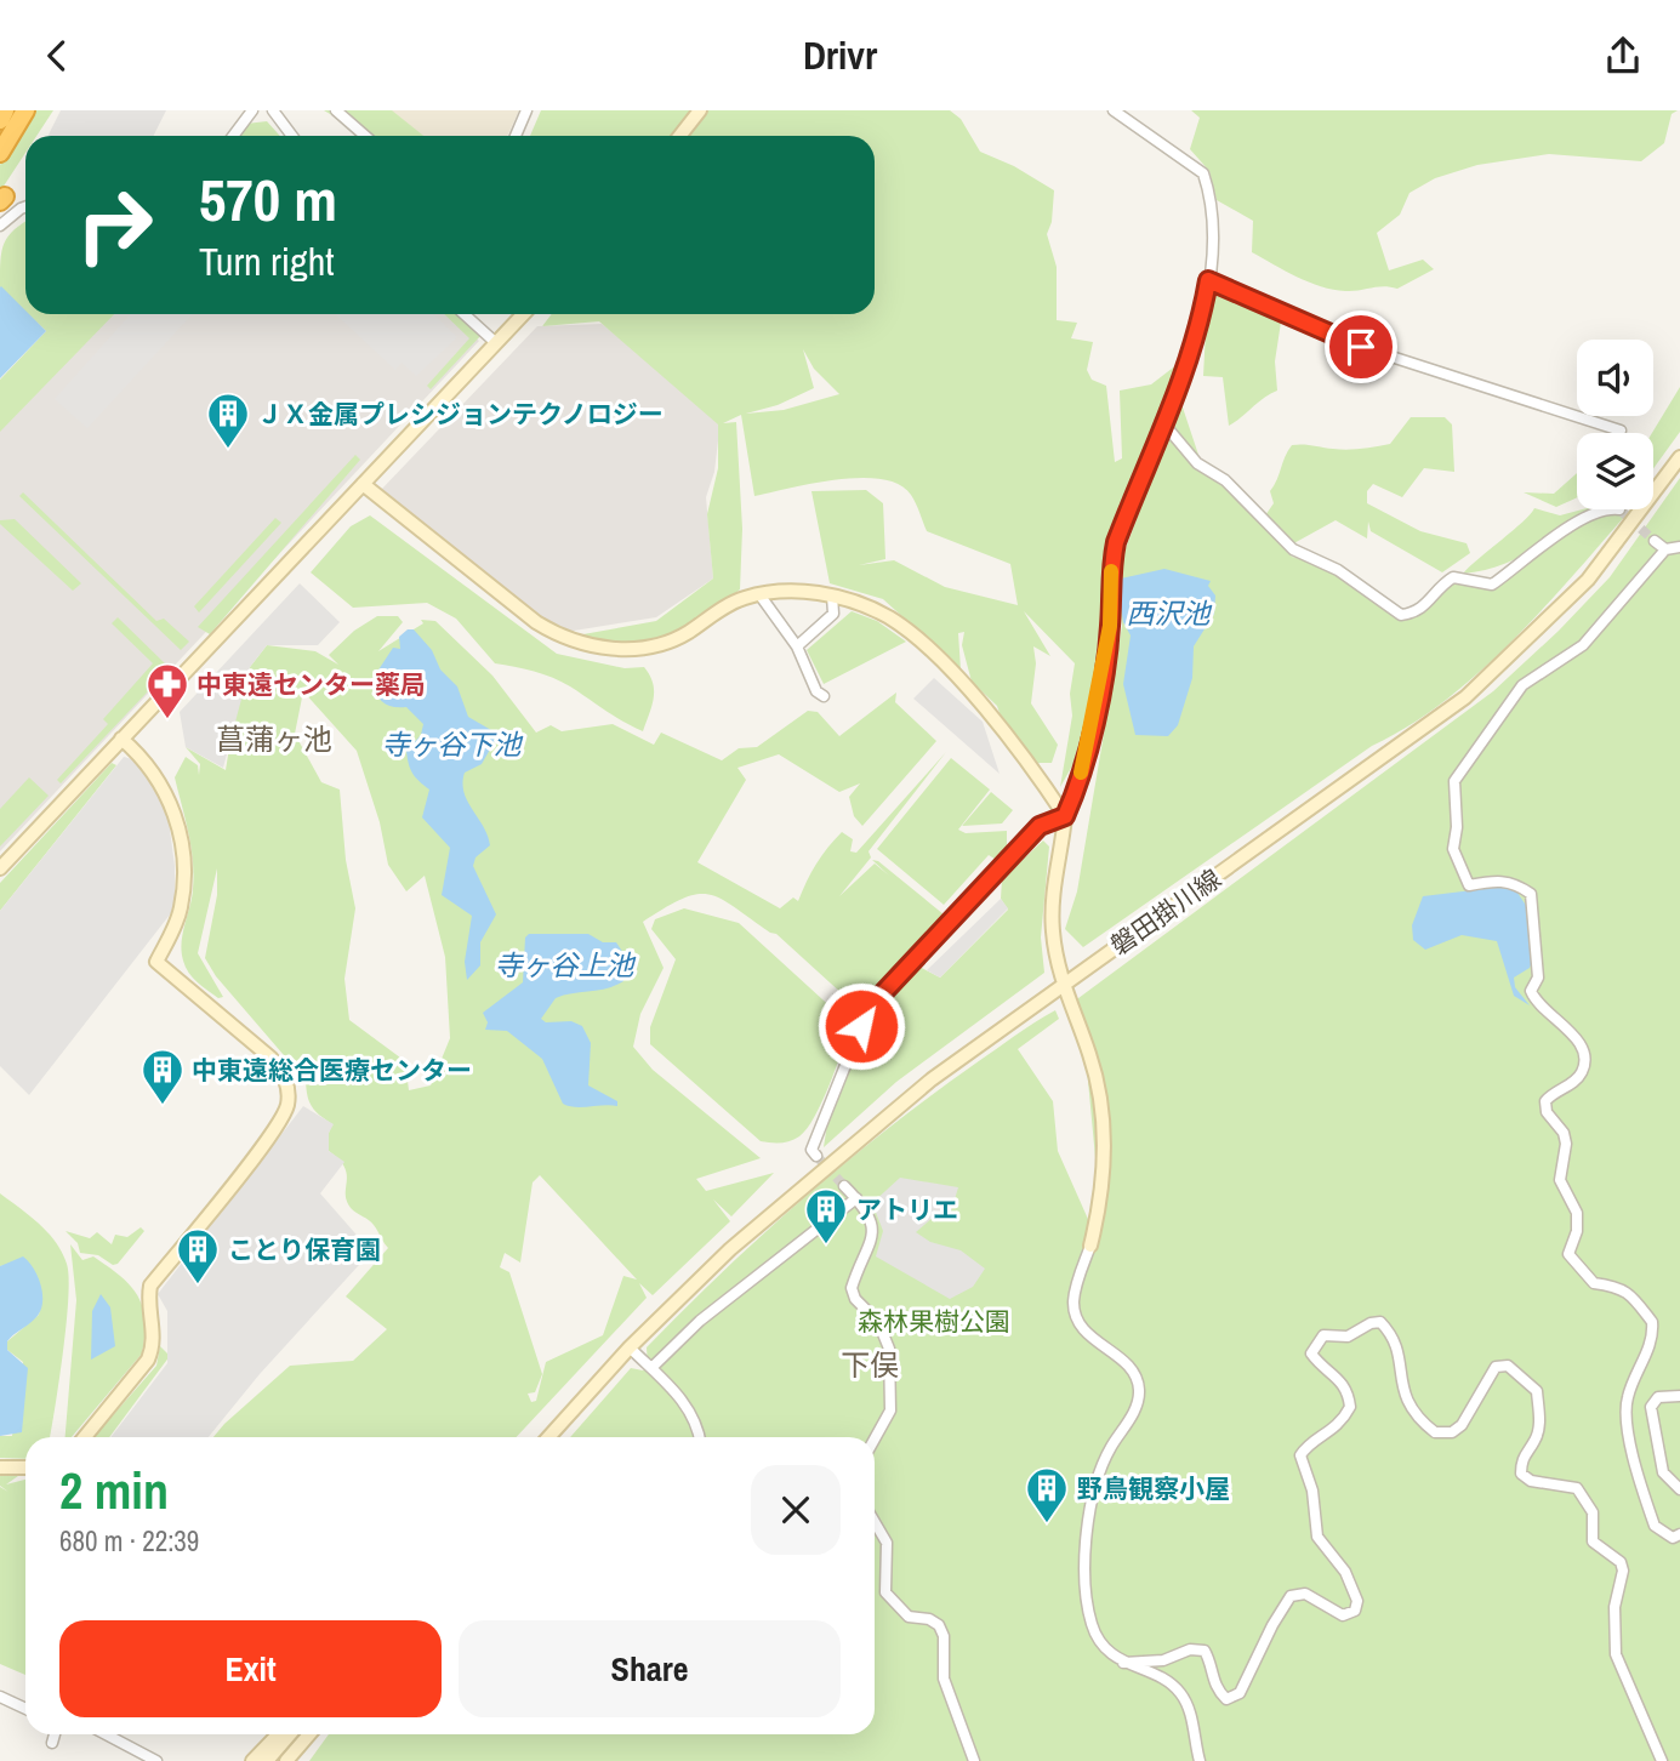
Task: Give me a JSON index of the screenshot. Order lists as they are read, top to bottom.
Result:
{
  "streets": {
    "street": ["磐田掛川線"]
  },
  "districts": ["菖蒲ヶ池", "下俣"],
  "water": ["西沢池", "寺ヶ谷下池", "寺ヶ谷上池"],
  "parks": ["森林果樹公園"],
  "places": {
    "building": [
      "ＪＸ金属プレシジョンテクノロジー",
      "中東遠総合医療センター",
      "アトリエ",
      "ことり保育園",
      "野鳥観察小屋"
    ],
    "pharmacy": ["中東遠センター薬局"]
  },
  "page": {
    "header": "Drivr",
    "turn": ["570 m", "Turn right"],
    "heading": ["2 min", "680 m · 22:39"],
    "buttons": ["Exit", "Share"]
  }
}
